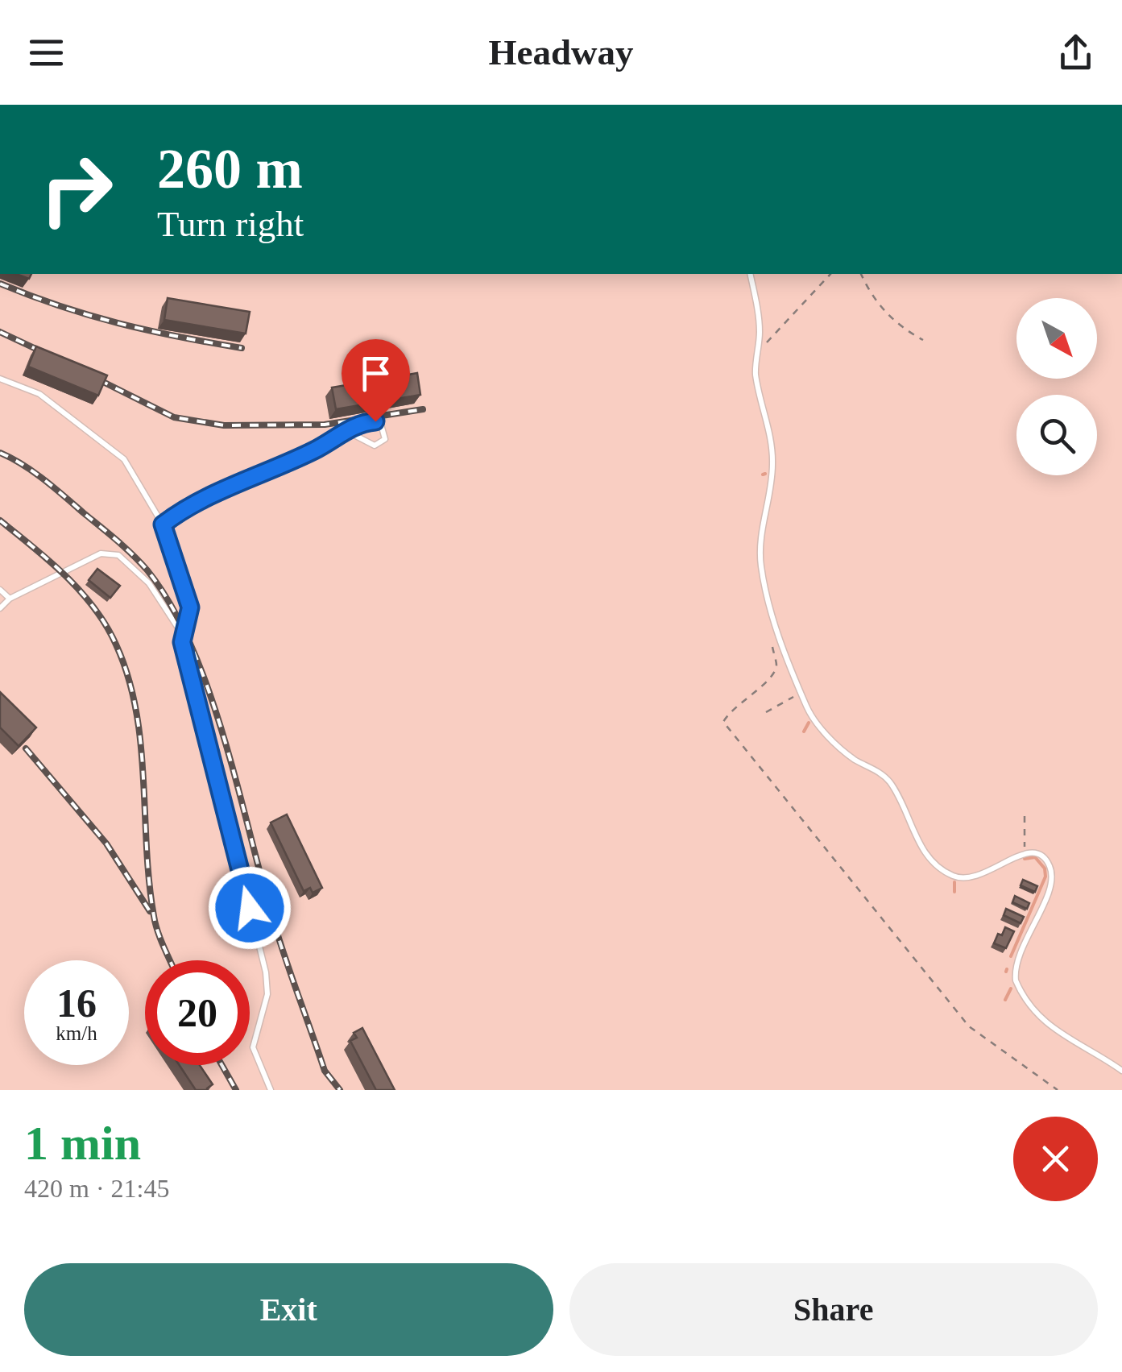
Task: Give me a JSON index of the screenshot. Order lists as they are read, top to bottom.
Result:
{
  "north": "bottom right",
  "page": {
    "header": "Headway",
    "turn": ["260 m", "Turn right"],
    "speed": "16 km/h",
    "limit": "20",
    "heading": ["1 min", "420 m · 21:45"],
    "buttons": ["Exit", "Share"]
  }
}
